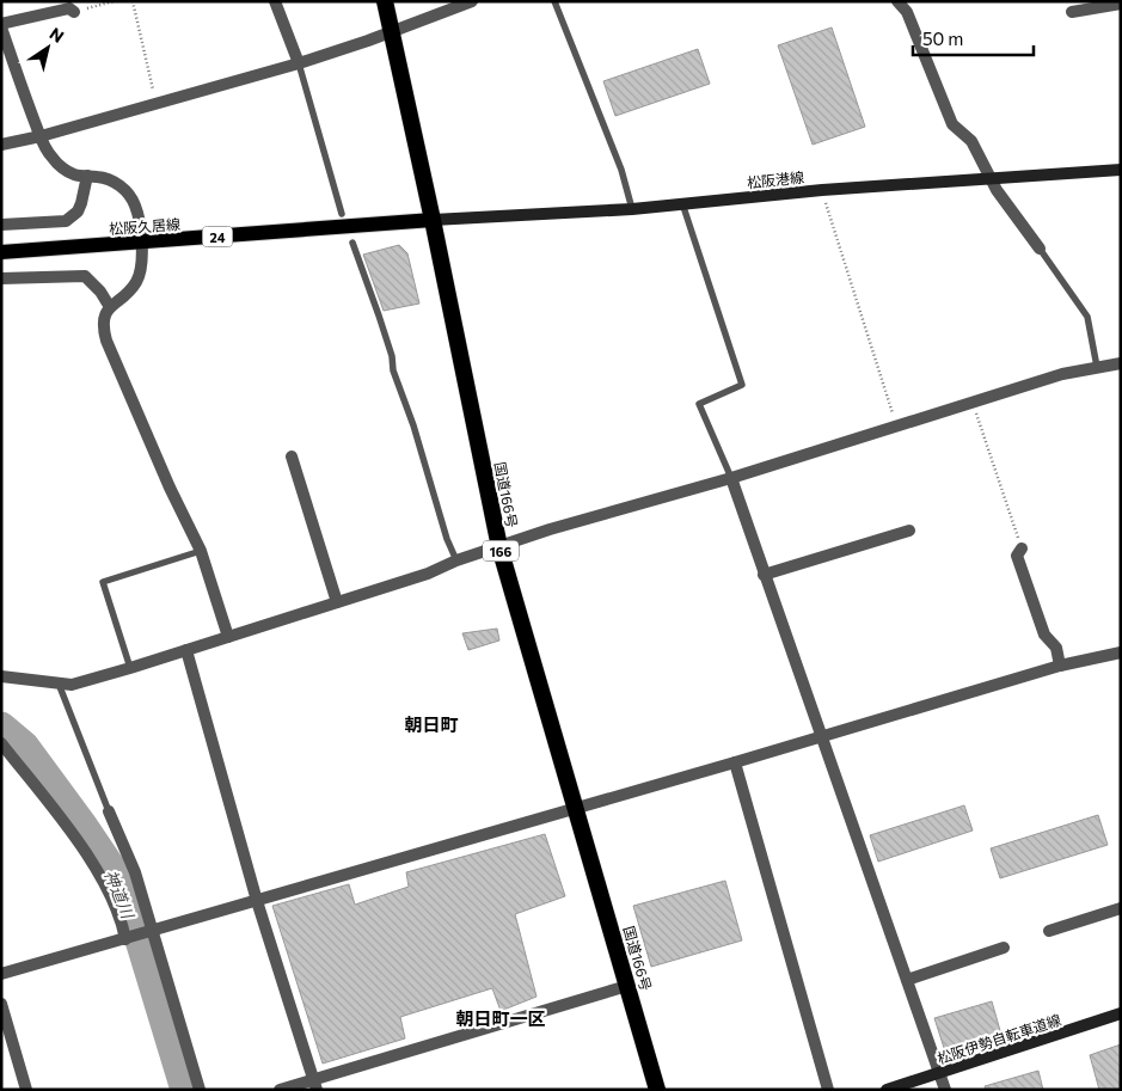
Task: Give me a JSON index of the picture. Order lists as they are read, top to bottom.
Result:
{
  "streets": {
    "highway": ["国道166号", "166"],
    "main road": [
      "松阪港線",
      "松阪久居線",
      "24",
      "松阪伊勢自転車道線"
    ]
  },
  "crossings": [
    ["松阪港線", "松阪久居線"],
    ["松阪港線", "国道166号"],
    ["松阪久居線", "国道166号"]
  ],
  "districts": ["朝日町", "朝日町一区"],
  "water": ["神道川"],
  "scale_bar": "50 m",
  "north": "top right"
}
